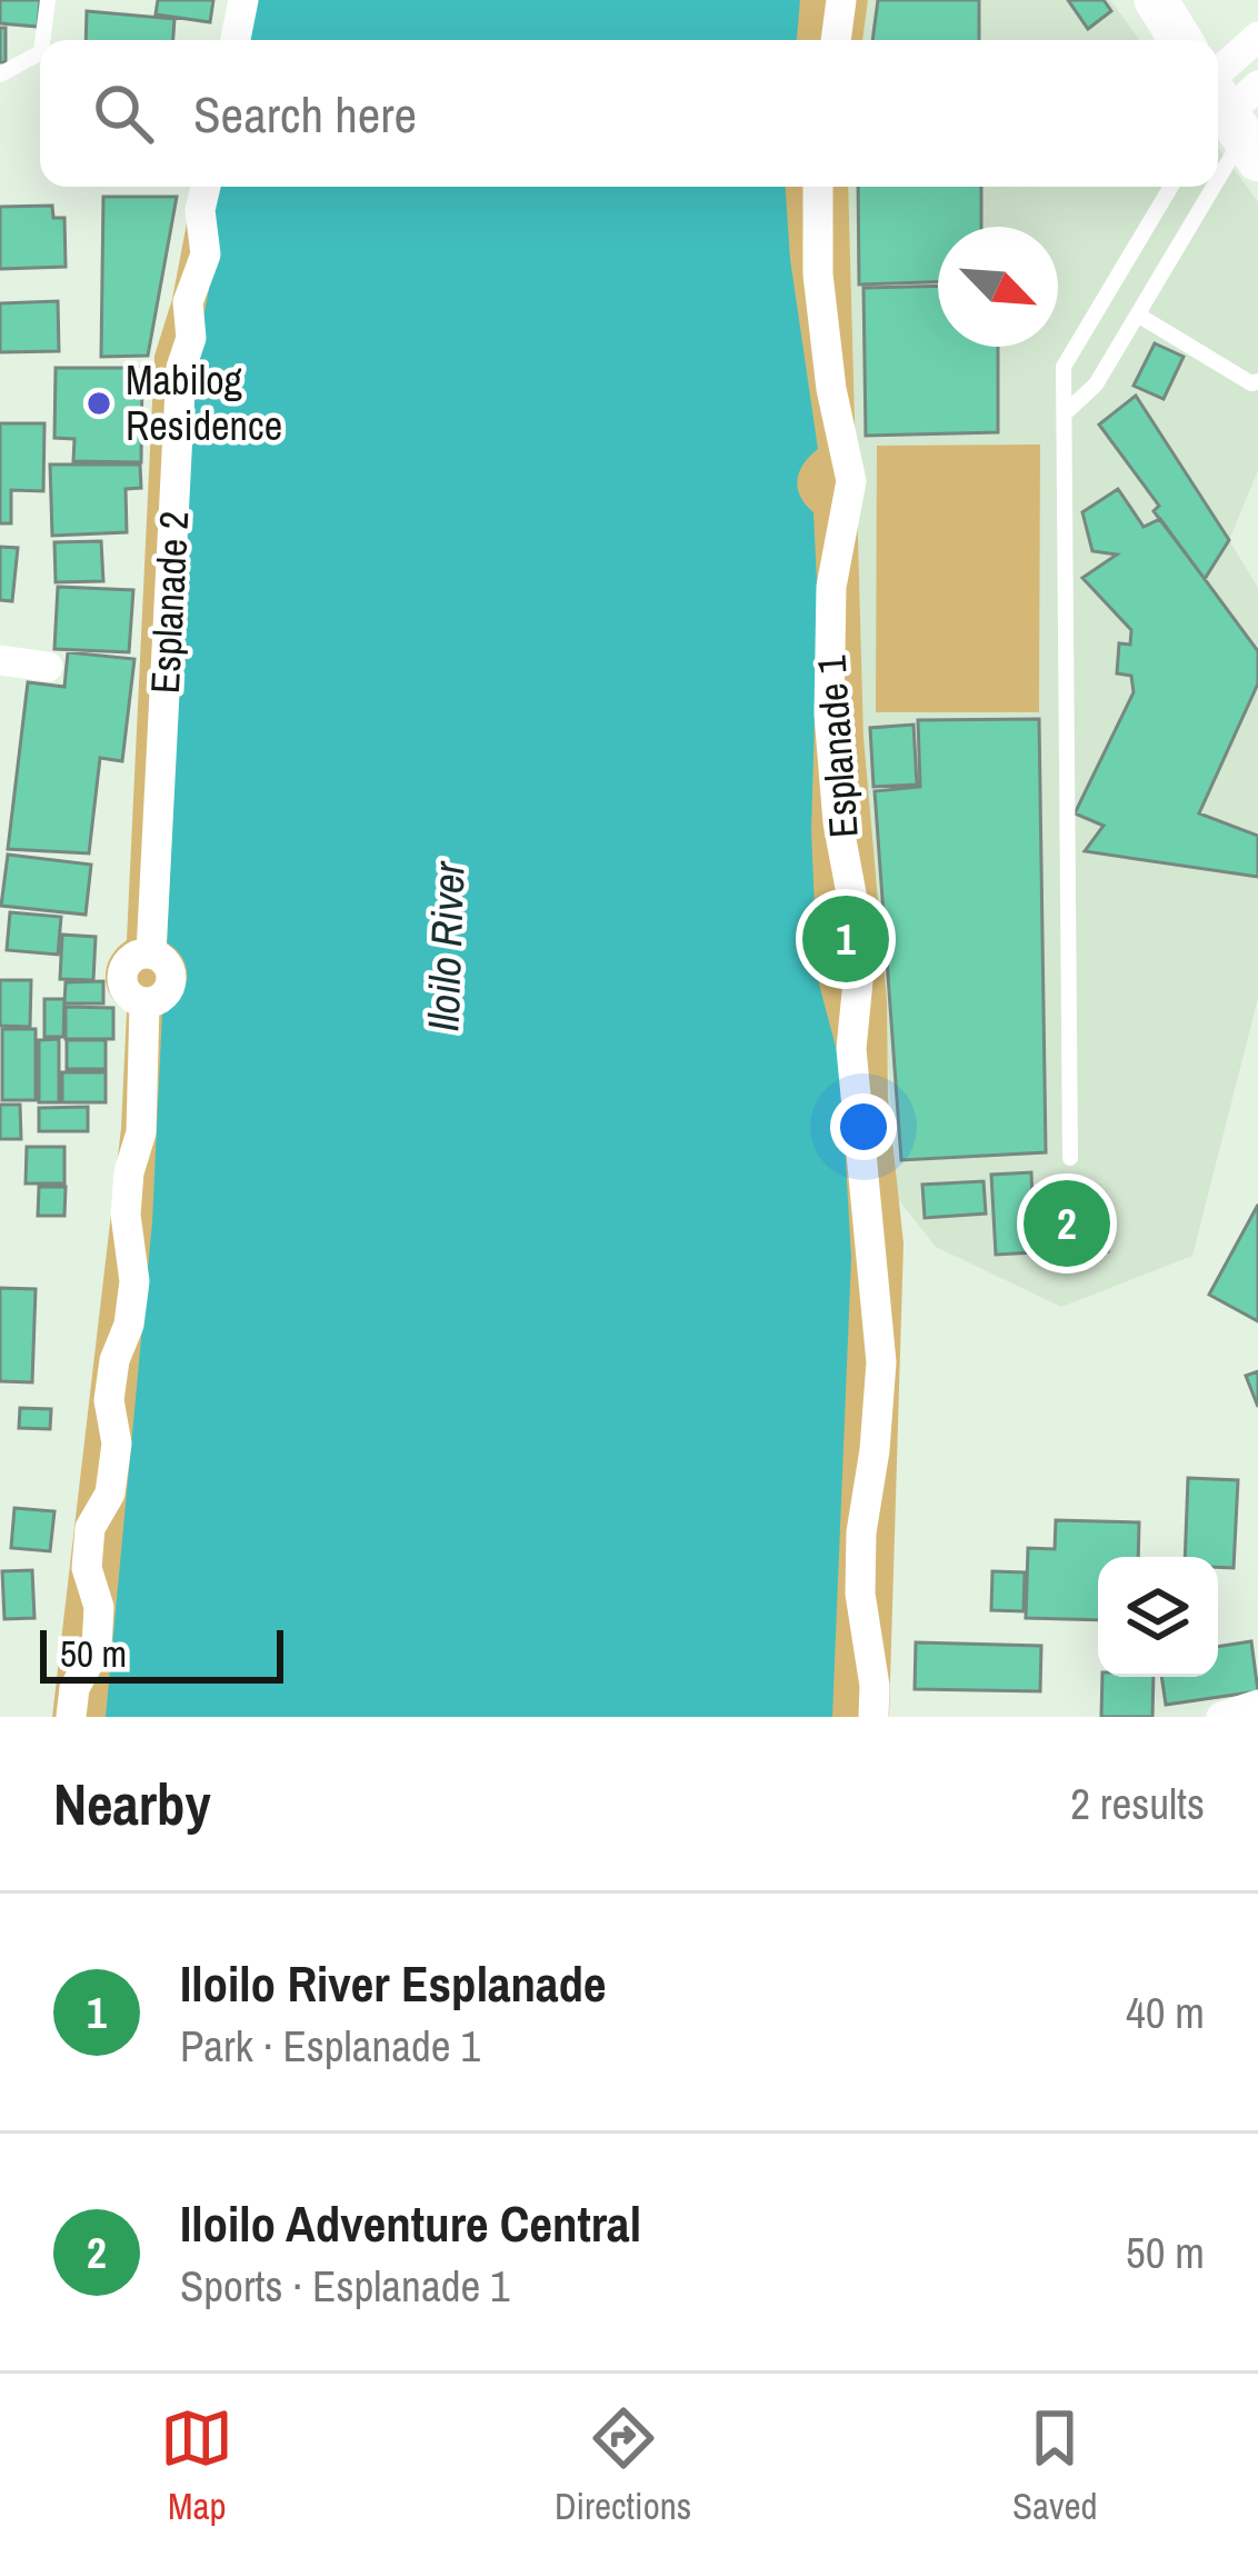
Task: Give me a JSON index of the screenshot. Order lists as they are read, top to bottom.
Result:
{
  "streets": {
    "street": ["Esplanade 2", "Esplanade 1"]
  },
  "water": ["Iloilo River"],
  "places": ["Mabilog Residence"],
  "scale_bar": "50 m",
  "north": "bottom right",
  "page": {
    "search": "Search here",
    "pins": ["1", "2"],
    "scale": "50 m",
    "heading": ["Nearby", "2 results"],
    "list": [
      {
        "mark": "1",
        "name": "Iloilo River Esplanade",
        "note": "Park · Esplanade 1",
        "value": "40 m"
      },
      {
        "mark": "2",
        "name": "Iloilo Adventure Central",
        "note": "Sports · Esplanade 1",
        "value": "50 m"
      }
    ],
    "nav": ["Map", "Directions", "Saved"]
  }
}
